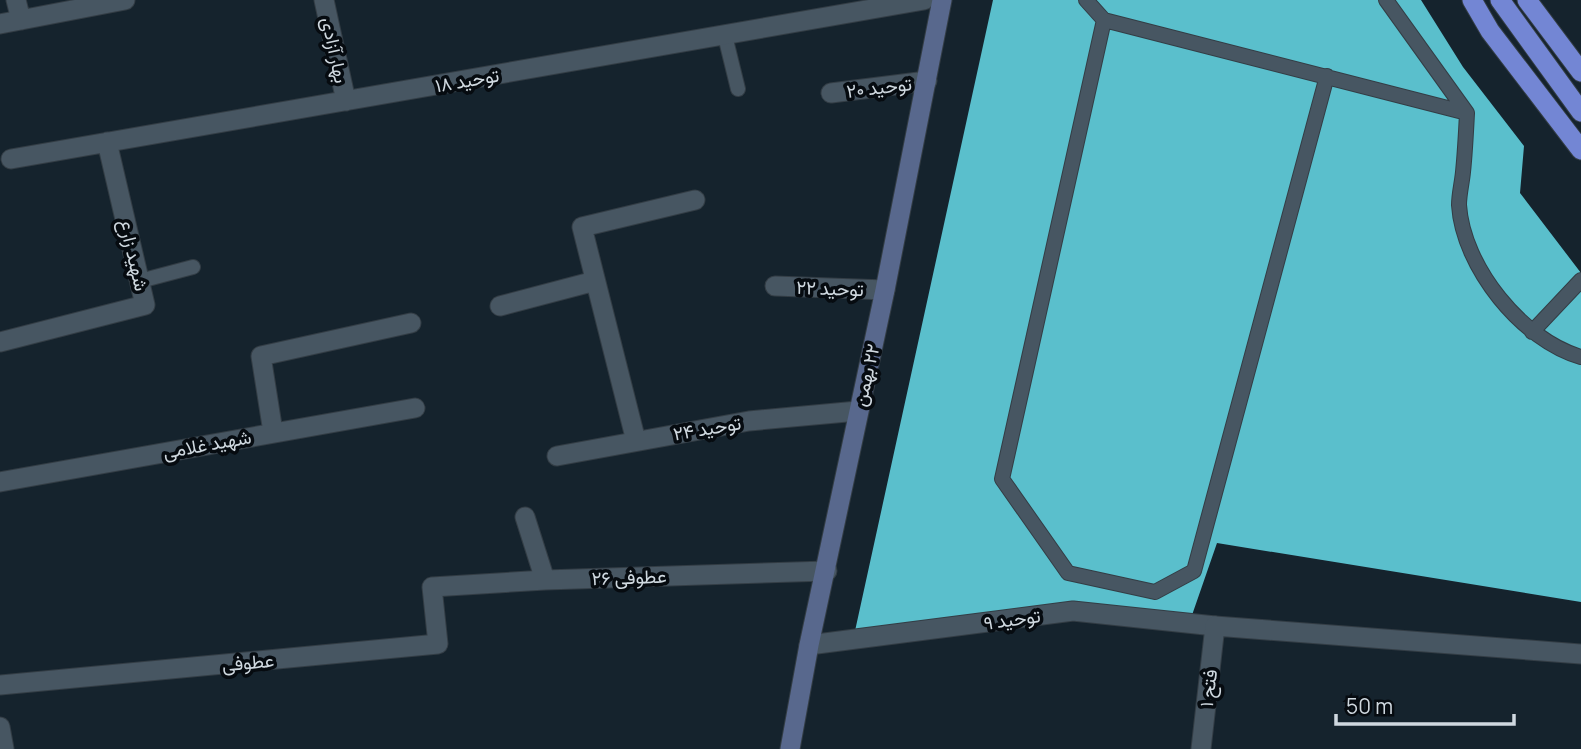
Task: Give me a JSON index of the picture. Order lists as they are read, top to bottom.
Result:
{
  "streets": {
    "main road": ["٢٢ بهمن"],
    "street": [
      "بهار آزادی",
      "توحید ۱۸",
      "توحید ۲۰",
      "شهید زارع",
      "توحید ۲۲",
      "توحید ۲۴",
      "شهید غلامی",
      "عطوفی ۲۶",
      "توحید ۹",
      "عطوفی",
      "فتح ۱"
    ]
  },
  "crossings": [
    ["بهار آزادی", "توحید ۱۸"],
    ["توحید ۱۸", "شهید زارع"],
    ["توحید ۲۰", "٢٢ بهمن"],
    ["توحید ۲۲", "٢٢ بهمن"],
    ["٢٢ بهمن", "توحید ۲۴"],
    ["٢٢ بهمن", "عطوفی ۲۶"],
    ["٢٢ بهمن", "توحید ۹"],
    ["عطوفی ۲۶", "عطوفی"],
    ["توحید ۹", "فتح ۱"]
  ],
  "scale_bar": "50 m"
}
